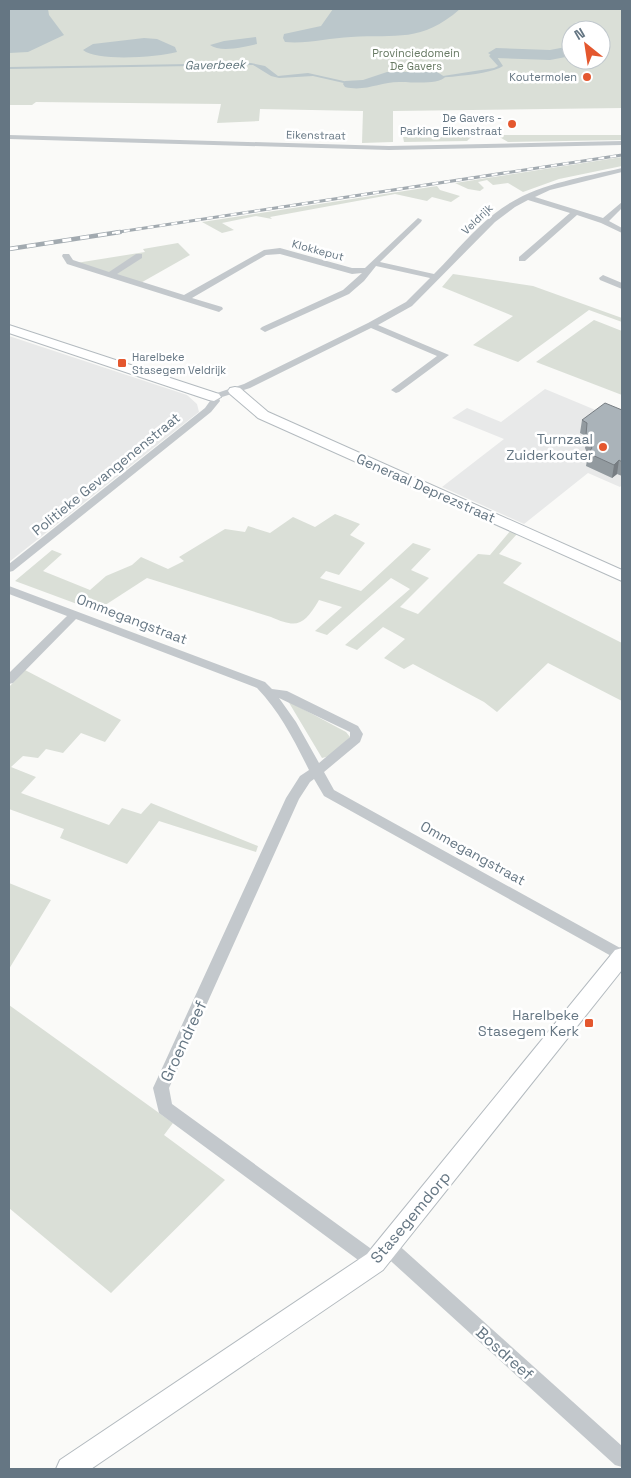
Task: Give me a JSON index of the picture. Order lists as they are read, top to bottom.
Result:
{
  "streets": {
    "street": [
      "Eikenstraat",
      "Veldrijk",
      "Klokkeput",
      "Politieke Gevangenenstraat",
      "Generaal Deprezstraat",
      "Ommegangstraat",
      "Groendreef",
      "Stasegemdorp",
      "Bosdreef"
    ]
  },
  "crossings": [
    ["Veldrijk", "Politieke Gevangenenstraat"],
    ["Veldrijk", "Generaal Deprezstraat"],
    ["Ommegangstraat", "Groendreef"],
    ["Ommegangstraat", "Stasegemdorp"],
    ["Groendreef", "Stasegemdorp"],
    ["Groendreef", "Bosdreef"],
    ["Stasegemdorp", "Bosdreef"]
  ],
  "water": ["Gaverbeek"],
  "parks": ["Provinciedomein De Gavers"],
  "places": {
    "other": ["Koutermolen", "De Gavers - Parking Eikenstraat", "Turnzaal Zuiderkouter"],
    "transit": ["Harelbeke Stasegem Veldrijk", "Harelbeke Stasegem Kerk"]
  },
  "north": "top left"
}
